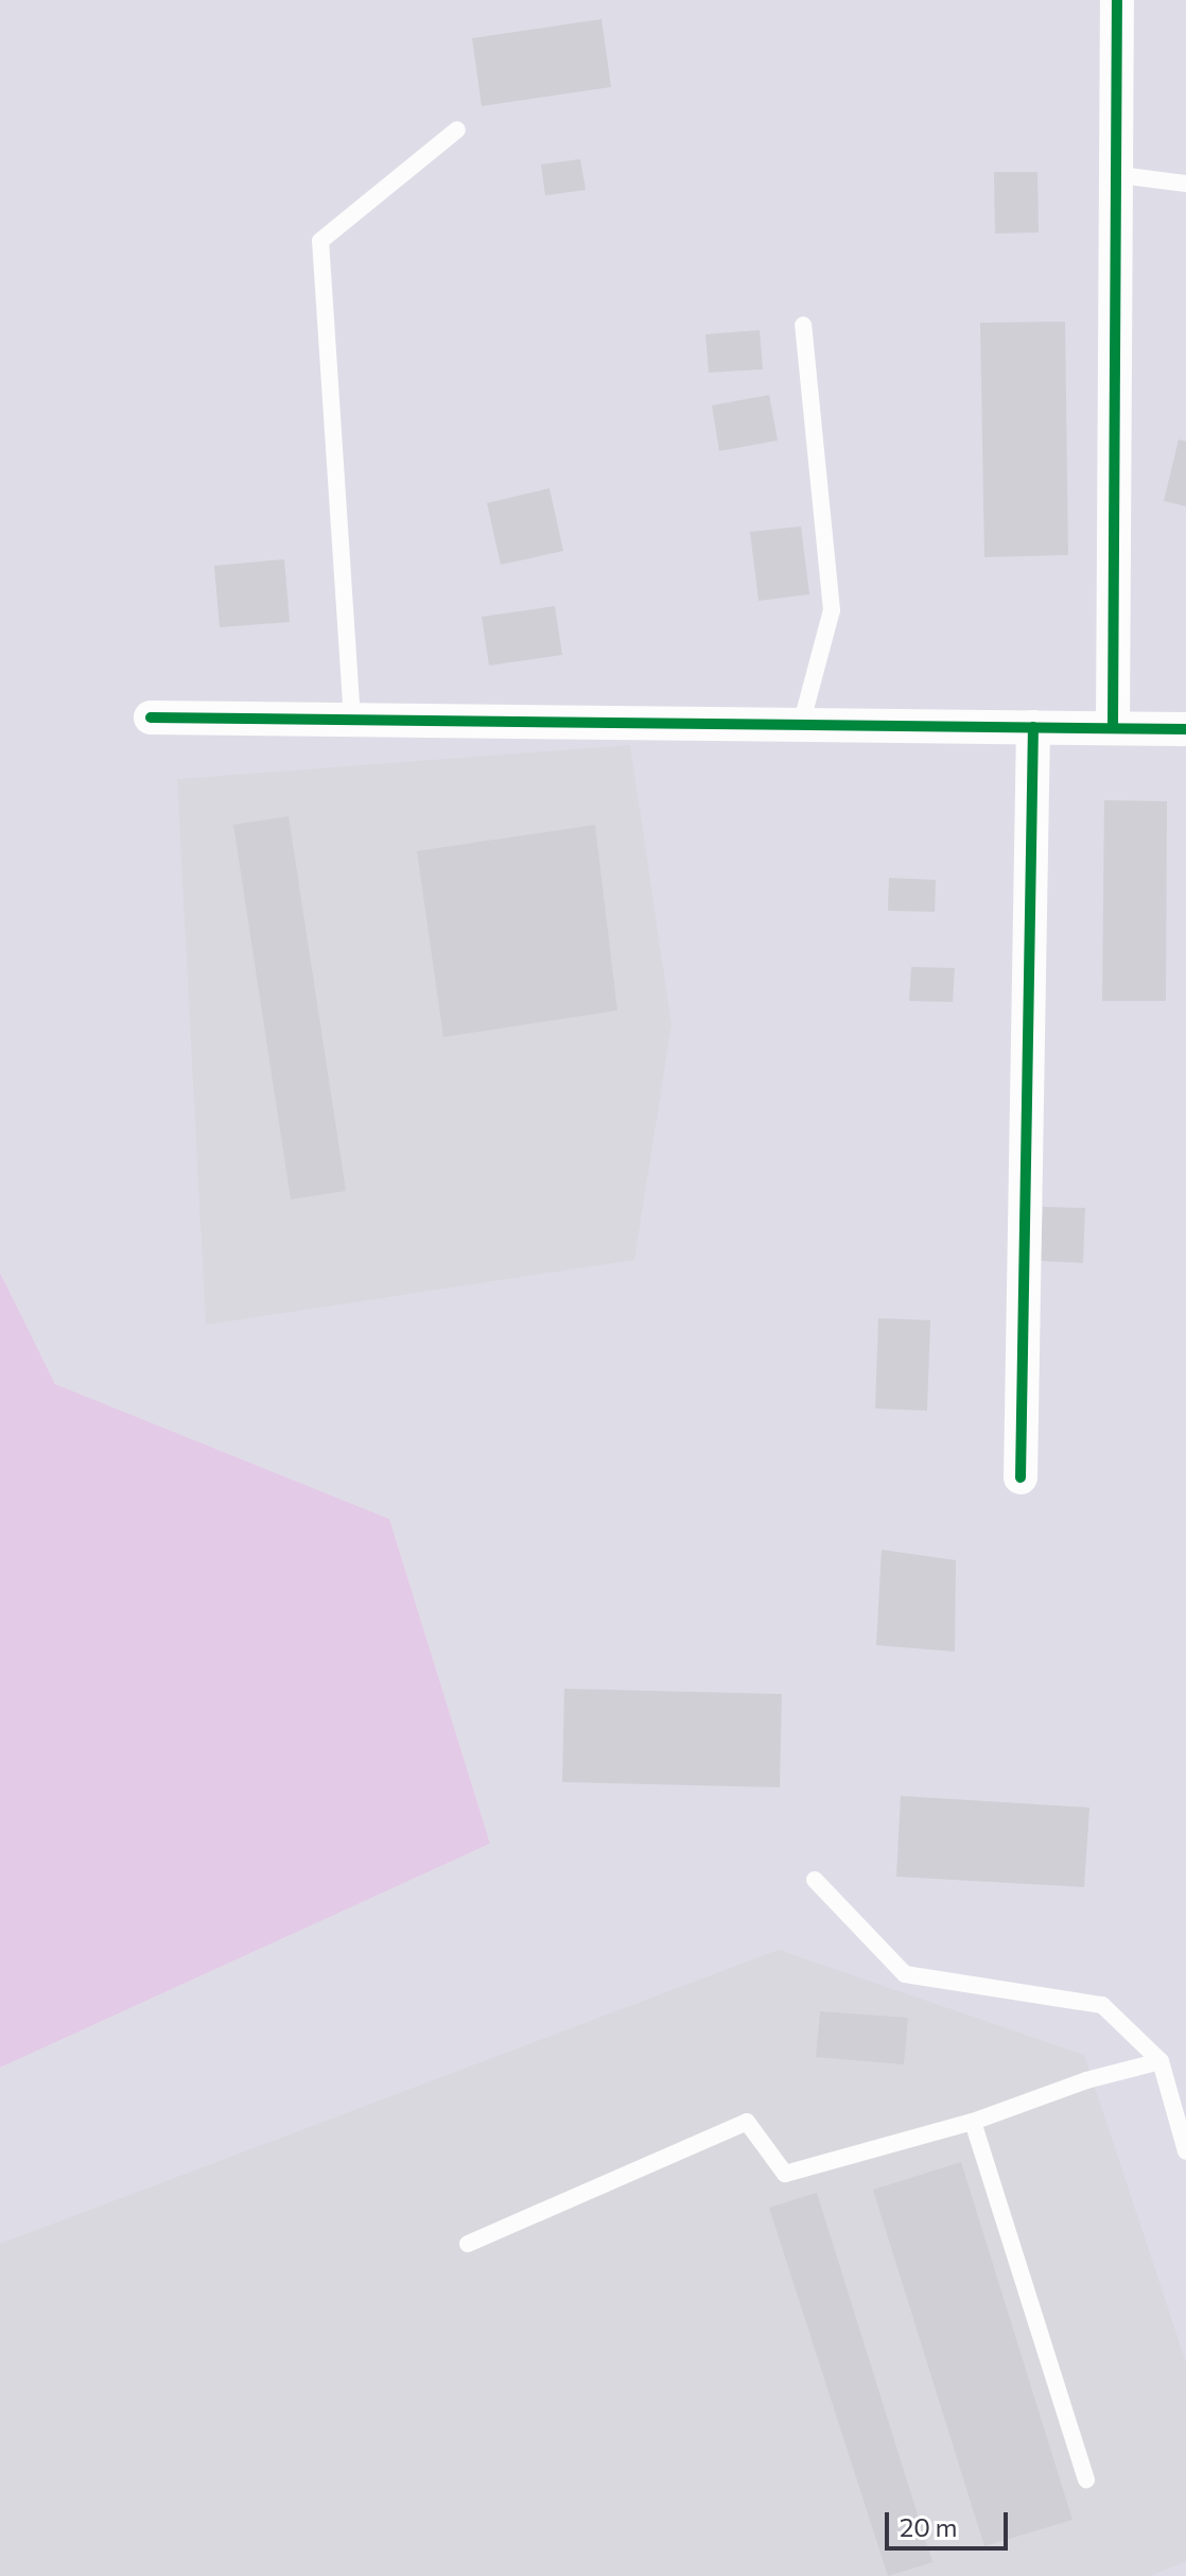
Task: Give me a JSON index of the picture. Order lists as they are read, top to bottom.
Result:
{
  "scale_bar": "20 m"
}
